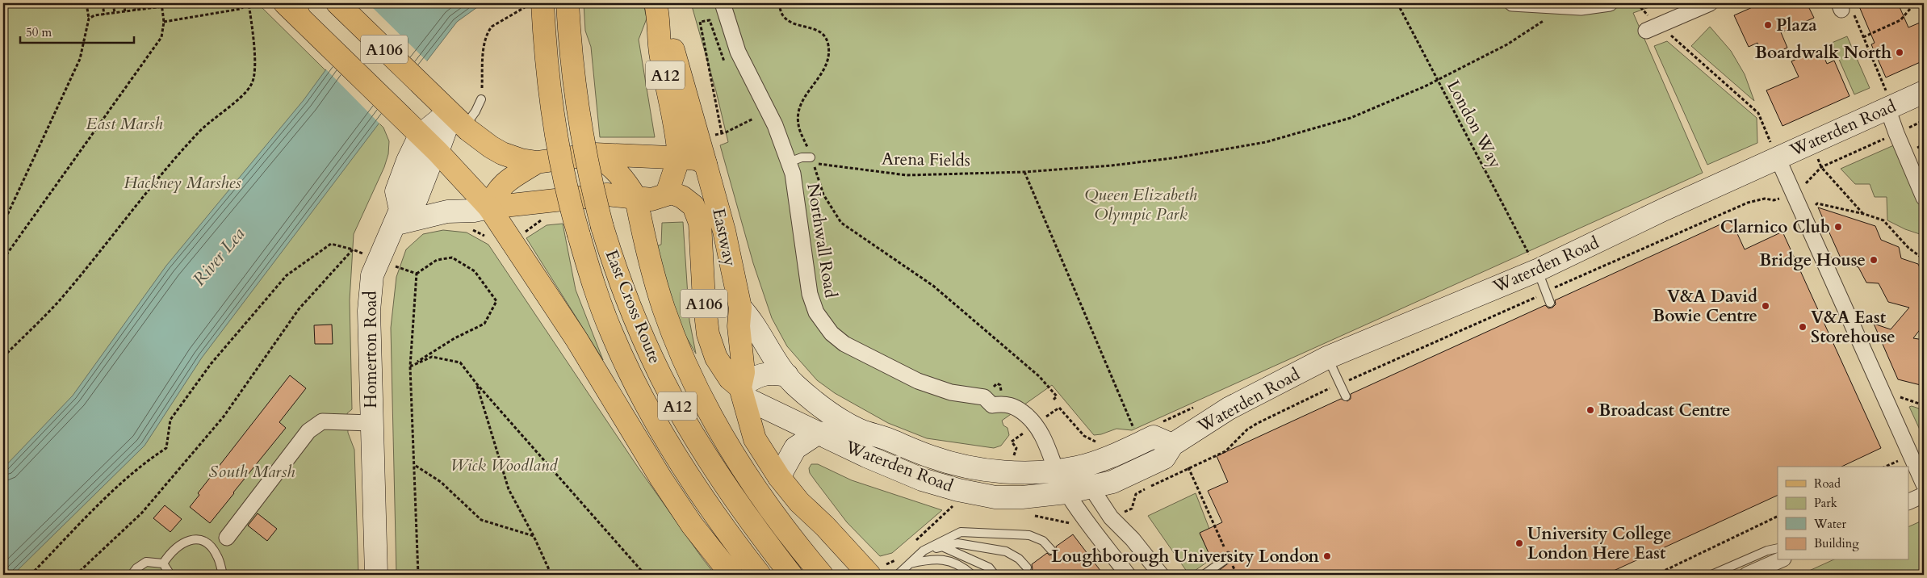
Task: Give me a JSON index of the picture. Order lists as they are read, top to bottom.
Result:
{
  "streets": {
    "main road": [
      "A106",
      "A12",
      "Eastway",
      "East Cross Route"
    ],
    "street": ["Waterden Road", "Northwall Road", "Homerton Road"],
    "path": ["London Way", "Arena Fields"]
  },
  "crossings": [
    ["A106", "A12"],
    ["A106", "Eastway"],
    ["A12", "Eastway"],
    ["London Way", "Waterden Road"],
    ["London Way", "Arena Fields"],
    ["Waterden Road", "Eastway"],
    ["Waterden Road", "Northwall Road"]
  ],
  "water": ["River Lea"],
  "parks": [
    "East Marsh",
    "Hackney Marshes",
    "Queen Elizabeth Olympic Park",
    "Wick Woodland",
    "South Marsh"
  ],
  "places": [
    "Plaza",
    "Boardwalk North",
    "Clarnico Club",
    "Bridge House",
    "V&A David Bowie Centre",
    "V&A East Storehouse",
    "Broadcast Centre",
    "University College London Here East",
    "Loughborough University London"
  ],
  "legend": [
    "Road",
    "Park",
    "Water",
    "Building"
  ],
  "scale_bar": "50 m"
}
